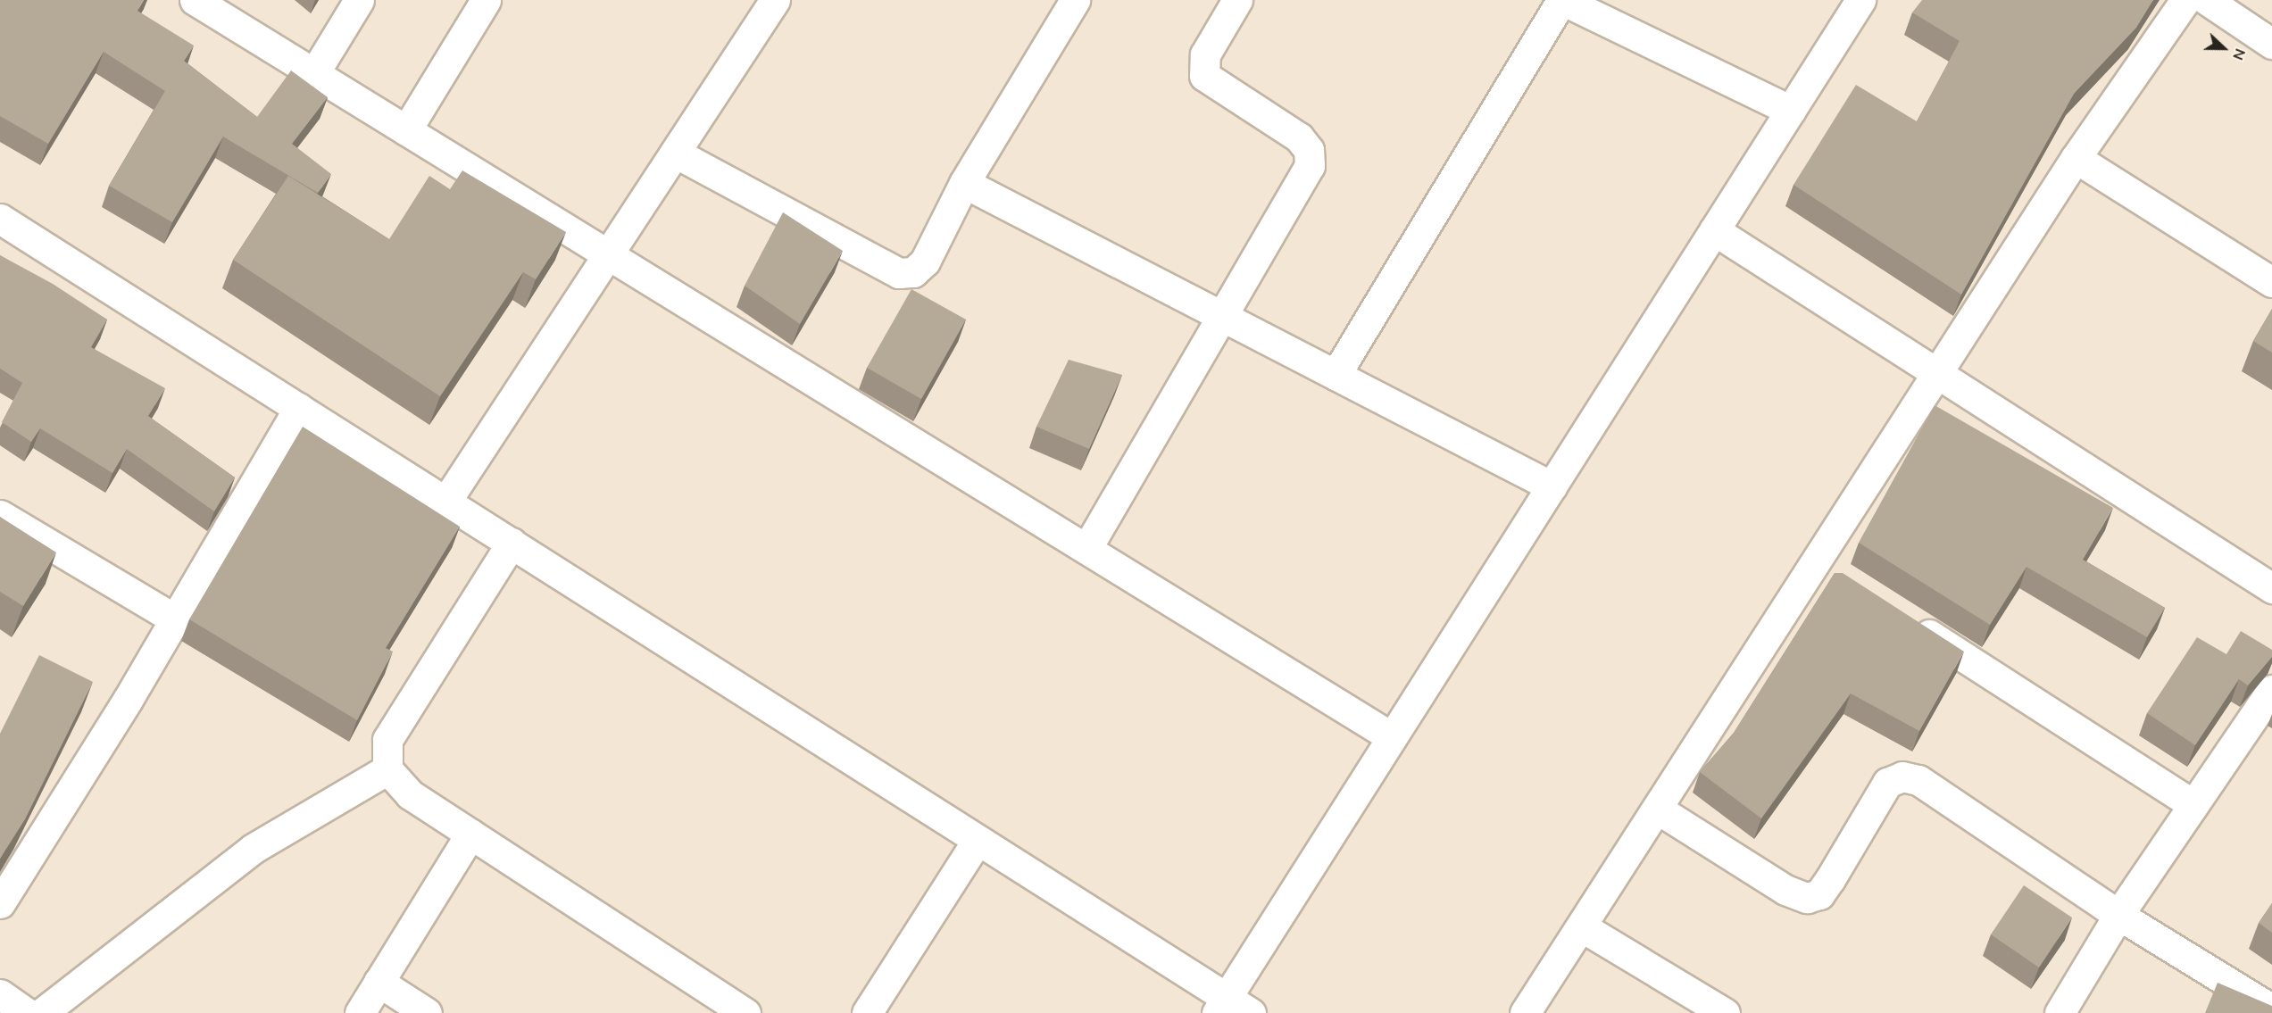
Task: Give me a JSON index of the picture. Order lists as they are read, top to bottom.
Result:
{
  "north": "right"
}
